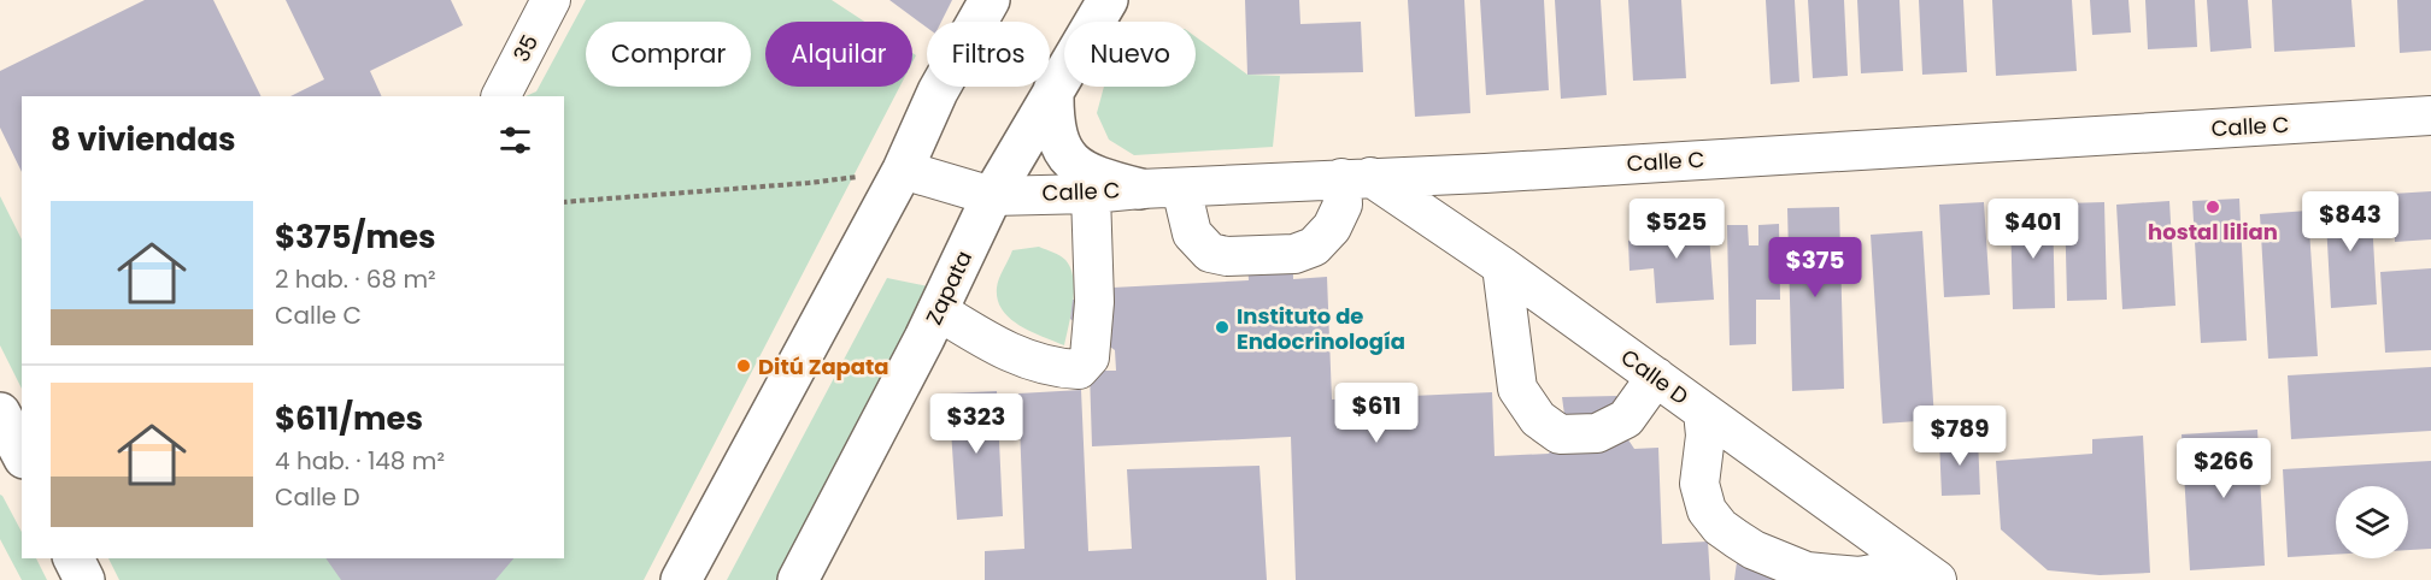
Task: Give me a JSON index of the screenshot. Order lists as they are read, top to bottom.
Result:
{
  "streets": {
    "main road": ["Zapata"],
    "street": ["35", "Calle C", "Calle D"]
  },
  "crossings": [
    ["Calle C", "Zapata"],
    ["Calle C", "Calle D"]
  ],
  "places": ["hostal lilian", "Instituto de Endocrinología", "Ditú Zapata"],
  "page": {
    "chip": [
      "Comprar",
      "Alquilar",
      "Filtros",
      "Nuevo"
    ],
    "heading": "8 viviendas",
    "list": [
      {
        "name": "$375/mes",
        "note": "2 hab. · 68 m² · Calle C"
      },
      {
        "name": "$611/mes",
        "note": "4 hab. · 148 m² · Calle D"
      }
    ],
    "price": [
      "$843",
      "$525",
      "$401",
      "$375",
      "$611",
      "$323",
      "$789",
      "$266"
    ]
  }
}
